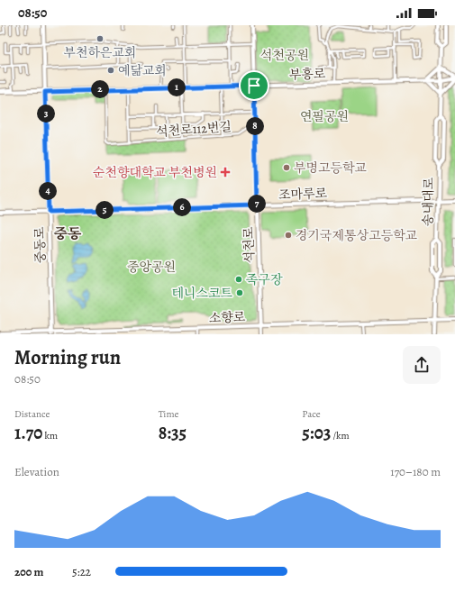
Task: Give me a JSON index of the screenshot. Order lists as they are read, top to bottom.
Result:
{
  "streets": {
    "street": [
      "부흥로",
      "석천로112번길",
      "조마루로",
      "송내대로",
      "중동로",
      "석천로",
      "소향로"
    ]
  },
  "crossings": [
    ["부흥로", "석천로112번길"],
    ["부흥로", "송내대로"],
    ["부흥로", "중동로"],
    ["부흥로", "석천로"],
    ["석천로112번길", "석천로"],
    ["조마루로", "송내대로"],
    ["조마루로", "중동로"],
    ["조마루로", "석천로"],
    ["송내대로", "소향로"],
    ["중동로", "소향로"],
    ["석천로", "소향로"]
  ],
  "districts": ["중동"],
  "parks": ["석천공원", "연필공원", "중앙공원"],
  "places": {
    "other": [
      "부천하은교회",
      "예닮교회",
      "부명고등학교",
      "경기국제통상고등학교",
      "족구장",
      "테니스코트"
    ],
    "health": ["순천향대학교 부천병원"]
  },
  "page": {
    "status": "08:50",
    "pins": [
      "1",
      "2",
      "3",
      "8",
      "4",
      "7",
      "6",
      "5"
    ],
    "heading": ["Morning run", "08:50"],
    "stats": [
      ["Distance", "1.70 km"],
      ["Time", "8:35"],
      ["Pace", "5:03 /km"]
    ],
    "chart": ["Elevation", "170–180 m"],
    "list": [
      {
        "name": "200 m",
        "note": "5:22"
      }
    ]
  }
}
